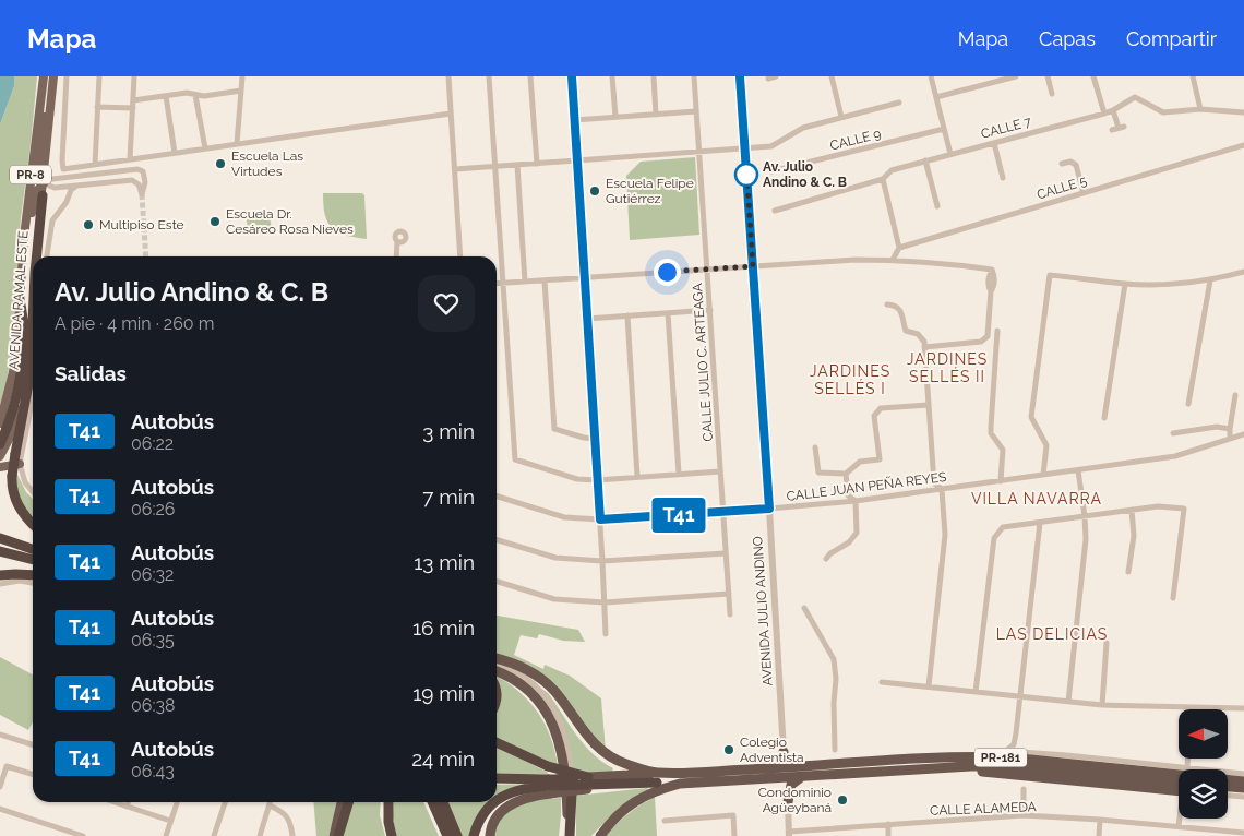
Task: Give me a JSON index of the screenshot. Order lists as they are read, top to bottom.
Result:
{
  "streets": {
    "highway": ["PR-181"],
    "main road": ["PR-8", "AVENIDA RAMAL ESTE"],
    "street": [
      "CALLE 7",
      "CALLE 9",
      "CALLE 5",
      "CALLE JULIO C. ARTEAGA",
      "CALLE JUAN PEÑA REYES",
      "AVENIDA JULIO ANDINO",
      "CALLE ALAMEDA"
    ]
  },
  "crossings": [
    ["CALLE JULIO C. ARTEAGA", "CALLE JUAN PEÑA REYES"],
    ["CALLE JUAN PEÑA REYES", "AVENIDA JULIO ANDINO"]
  ],
  "districts": [
    "JARDINES SELLÉS II",
    "JARDINES SELLÉS I",
    "VILLA NAVARRA",
    "LAS DELICIAS"
  ],
  "places": [
    "Escuela Las Virtudes",
    "Av. Julio Andino & C. B",
    "Escuela Felipe Gutiérrez",
    "Escuela Dr. Cesáreo Rosa Nieves",
    "Multipiso Este",
    "Colegio Adventista",
    "Condominio Agüeybaná"
  ],
  "lines": ["bus line T41"],
  "north": "left",
  "page": {
    "header": "Mapa",
    "nav": ["Mapa", "Capas", "Compartir"],
    "on_map": "T41",
    "heading": [
      ["Av. Julio Andino & C. B", "A pie · 4 min · 260 m"],
      "Salidas"
    ],
    "list": [
      {
        "mark": "T41",
        "name": "Autobús",
        "note": "06:22",
        "value": "3 min"
      },
      {
        "mark": "T41",
        "name": "Autobús",
        "note": "06:26",
        "value": "7 min"
      },
      {
        "mark": "T41",
        "name": "Autobús",
        "note": "06:32",
        "value": "13 min"
      },
      {
        "mark": "T41",
        "name": "Autobús",
        "note": "06:35",
        "value": "16 min"
      },
      {
        "mark": "T41",
        "name": "Autobús",
        "note": "06:38",
        "value": "19 min"
      },
      {
        "mark": "T41",
        "name": "Autobús",
        "note": "06:43",
        "value": "24 min"
      }
    ]
  }
}
